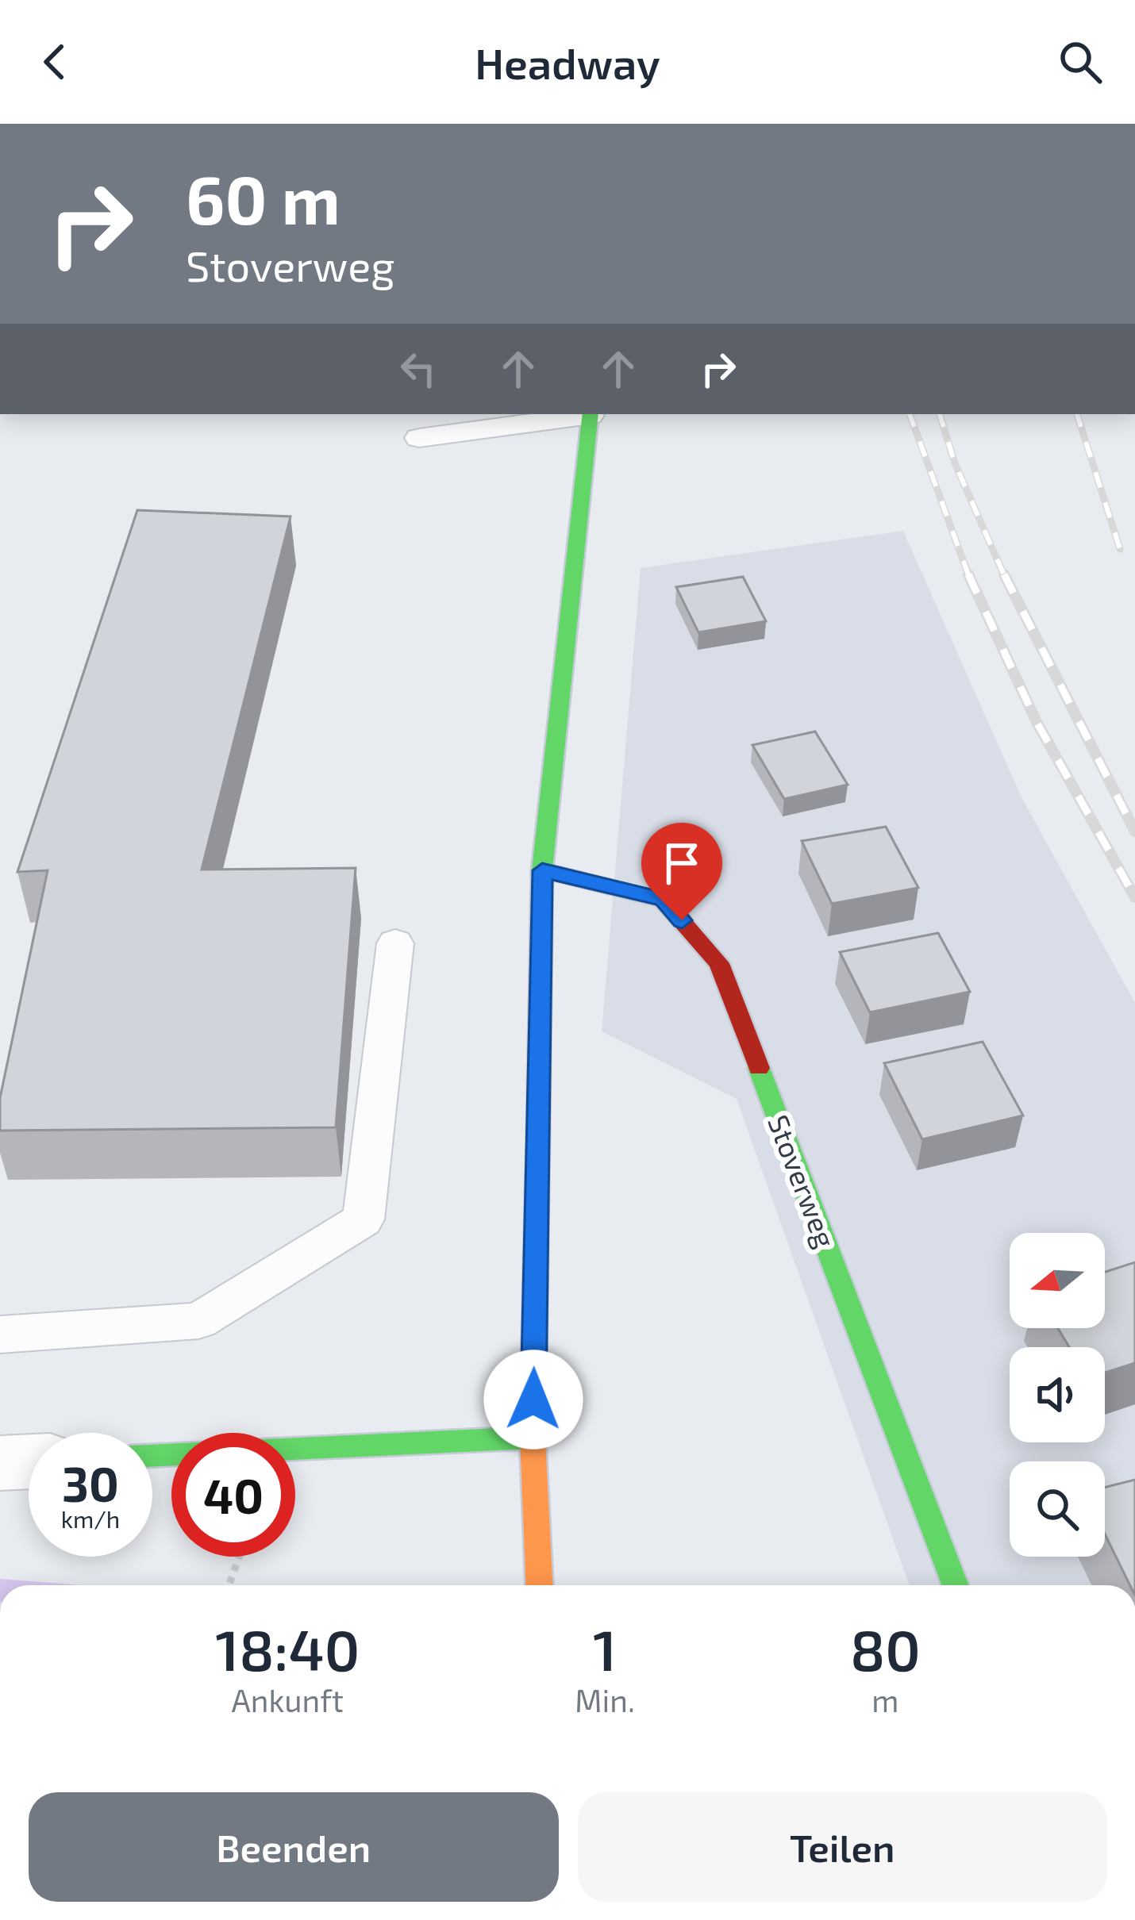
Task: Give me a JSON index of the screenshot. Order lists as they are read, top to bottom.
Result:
{
  "streets": {
    "street": ["Stoverweg"]
  },
  "north": "left",
  "page": {
    "header": "Headway",
    "turn": ["60 m", "Stoverweg"],
    "speed": "30 km/h",
    "limit": "40",
    "eta": [
      "18:40",
      "Ankunft",
      "1",
      "Min.",
      "80",
      "m"
    ],
    "buttons": ["Beenden", "Teilen"]
  }
}
